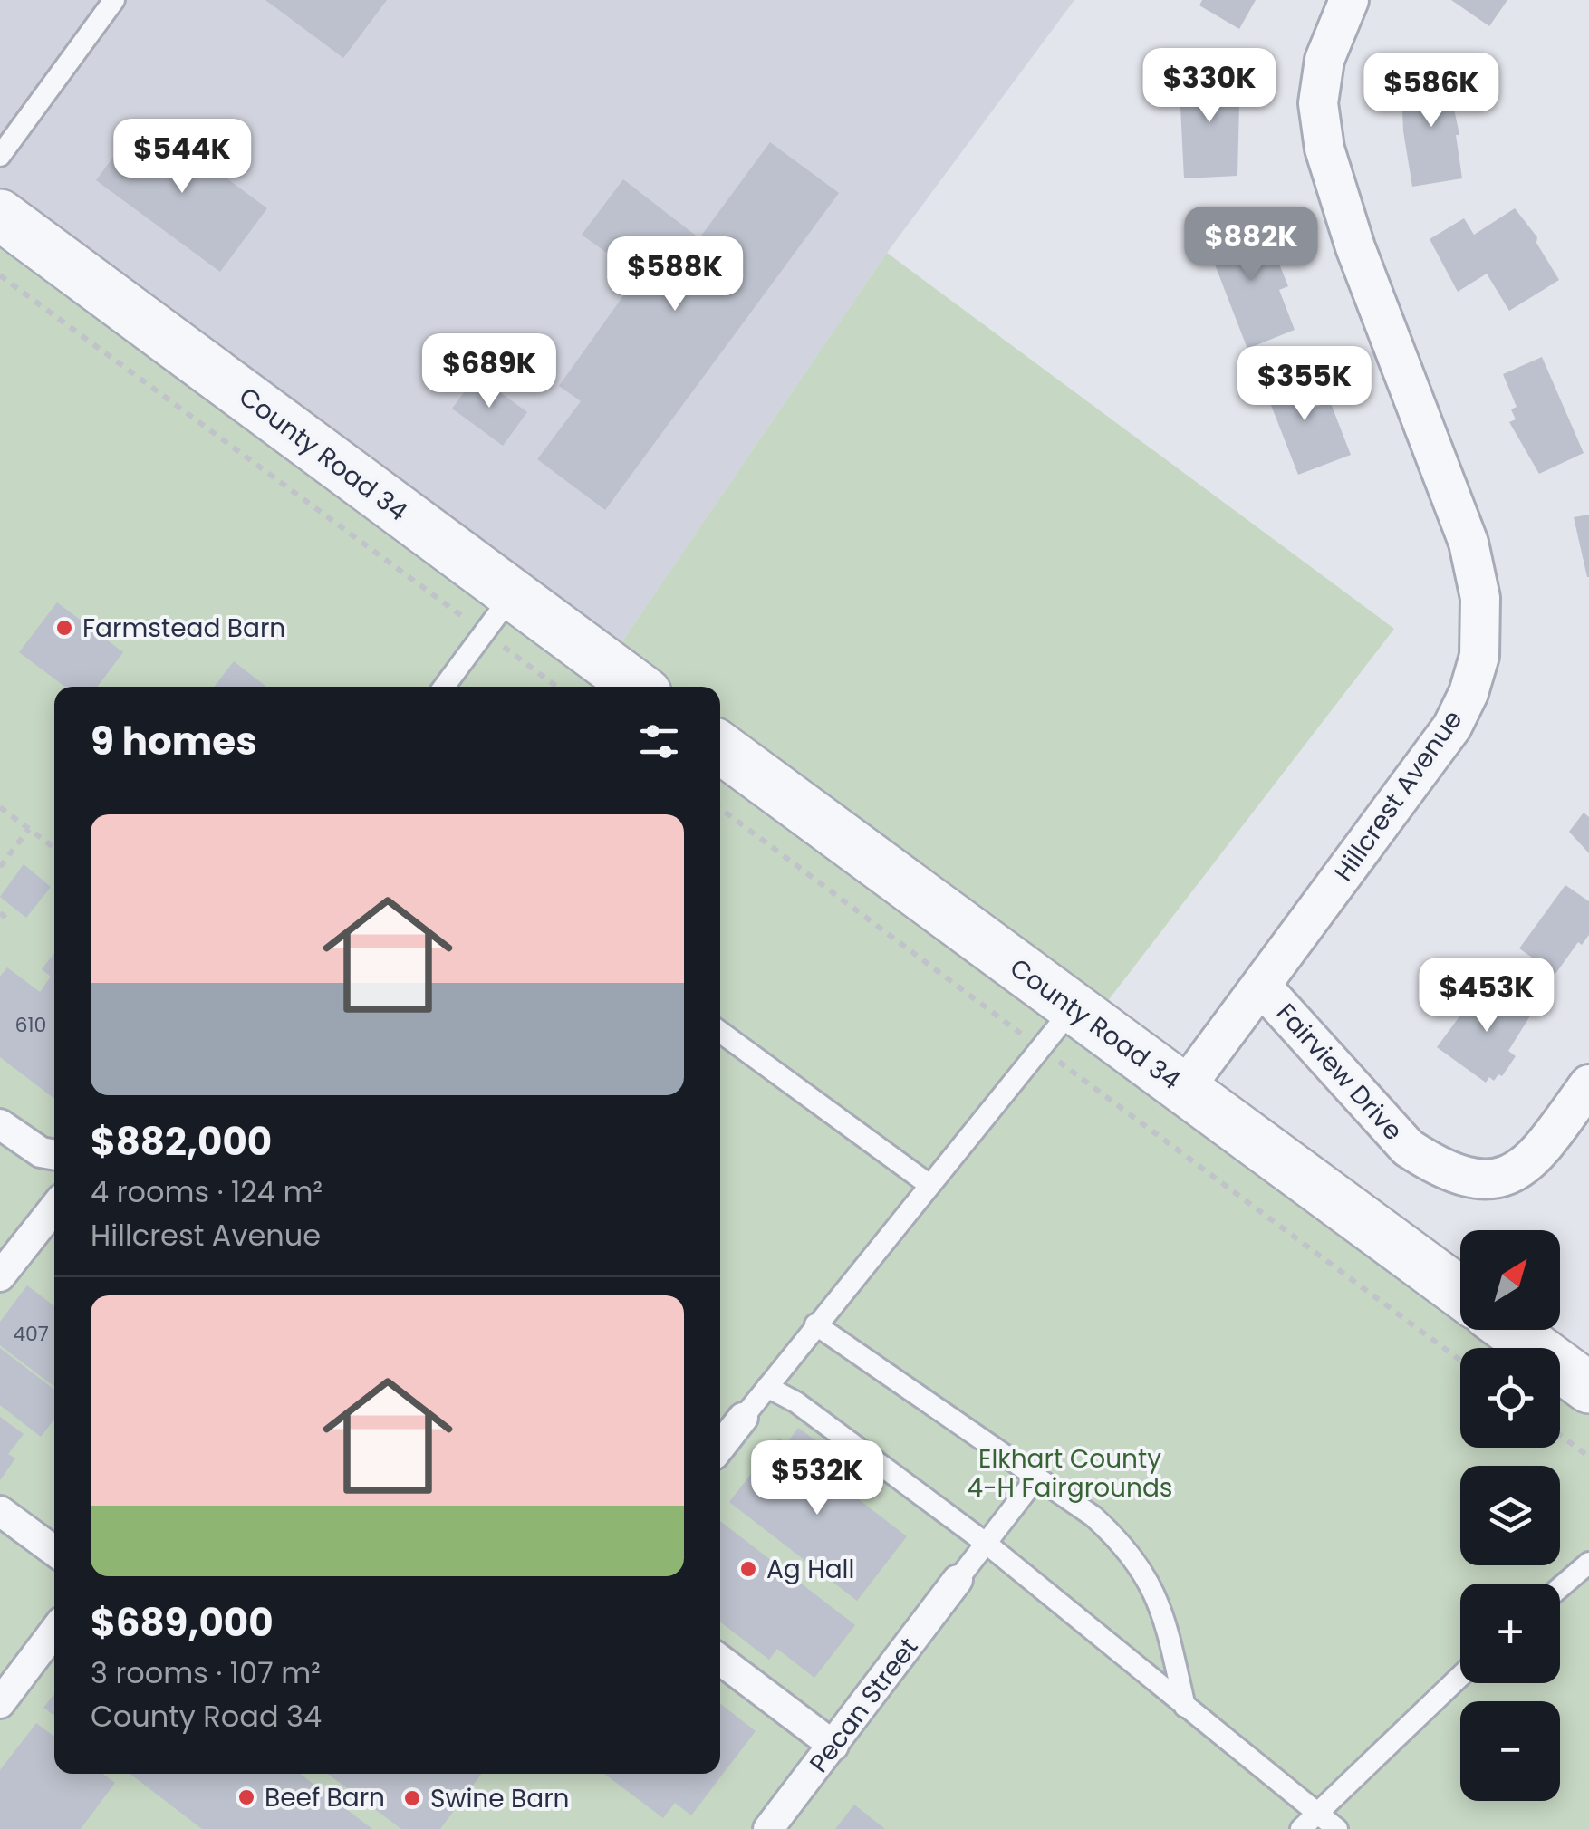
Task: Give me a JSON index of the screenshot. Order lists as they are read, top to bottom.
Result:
{
  "streets": {
    "street": [
      "County Road 34",
      "Hillcrest Avenue",
      "Fairview Drive",
      "Pecan Street"
    ]
  },
  "crossings": [
    ["County Road 34", "Hillcrest Avenue"],
    ["Hillcrest Avenue", "Fairview Drive"]
  ],
  "parks": ["Elkhart County 4-H Fairgrounds"],
  "places": [
    "Farmstead Barn",
    "Ag Hall",
    "Beef Barn",
    "Swine Barn"
  ],
  "house_numbers": ["610", "407"],
  "north": "top right",
  "page": {
    "price": [
      "$330K",
      "$586K",
      "$544K",
      "$882K",
      "$588K",
      "$689K",
      "$355K",
      "$453K",
      "$532K"
    ],
    "heading": "9 homes",
    "list": [
      {
        "name": "$882,000",
        "note": "4 rooms · 124 m² · Hillcrest Avenue"
      },
      {
        "name": "$689,000",
        "note": "3 rooms · 107 m² · County Road 34"
      }
    ],
    "map_buttons": ["+", "−"]
  }
}
